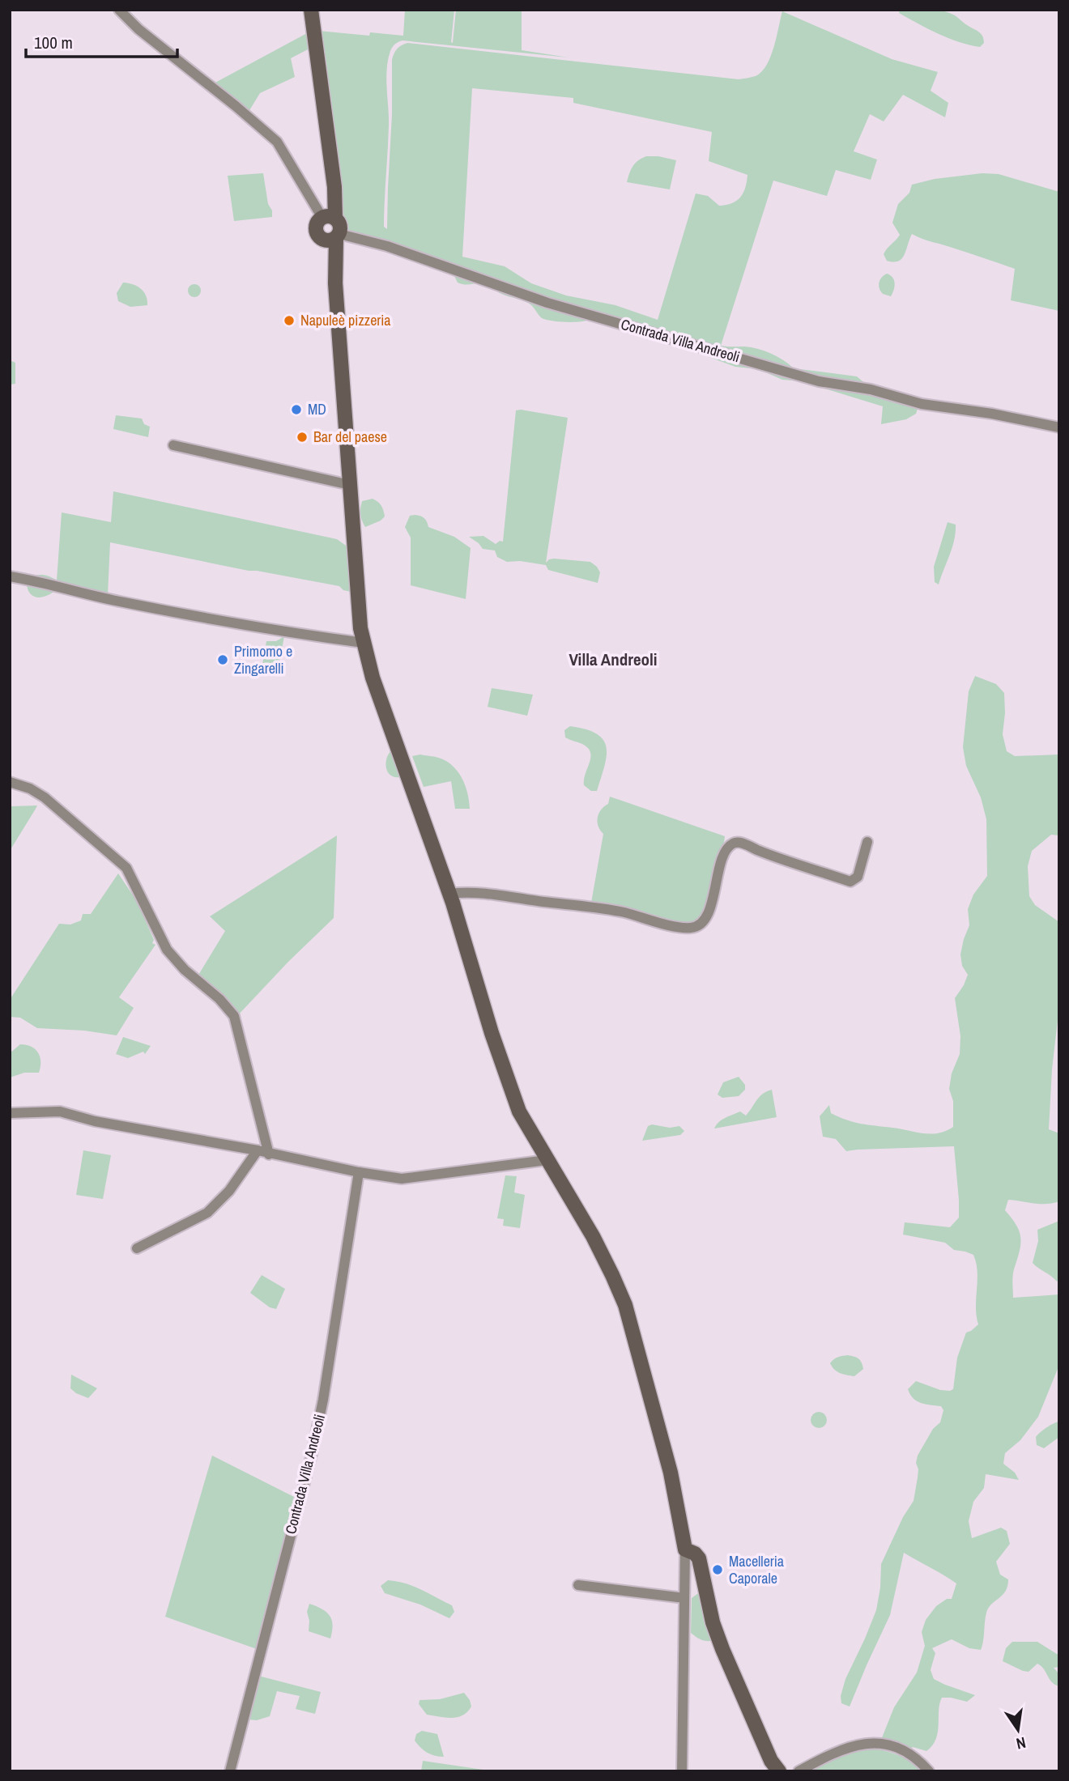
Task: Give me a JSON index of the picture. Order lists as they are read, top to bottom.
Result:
{
  "streets": {
    "street": ["Contrada Villa Andreoli"]
  },
  "districts": ["Villa Andreoli"],
  "places": [
    "Napuleè pizzeria",
    "MD",
    "Bar del paese",
    "Primomo e Zingarelli",
    "Macelleria Caporale"
  ],
  "scale_bar": "100 m",
  "north": "bottom"
}
